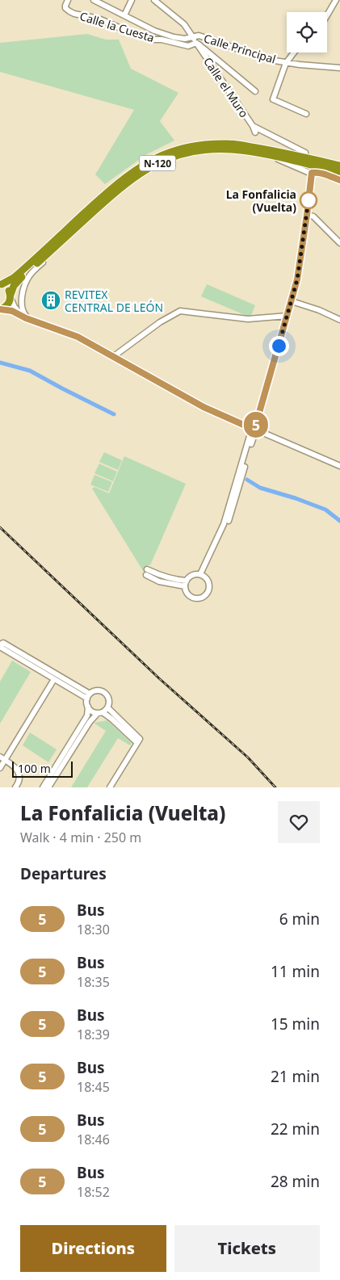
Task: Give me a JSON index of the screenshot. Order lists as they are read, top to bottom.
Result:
{
  "streets": {
    "highway": ["N-120"],
    "street": ["Calle la Cuesta", "Calle Principal", "Calle el Muro"]
  },
  "crossings": [
    ["Calle la Cuesta", "Calle el Muro"],
    ["Calle Principal", "Calle el Muro"]
  ],
  "places": {
    "other": ["La Fonfalicia (Vuelta)"],
    "building": ["REVITEX CENTRAL DE LEÓN"]
  },
  "lines": ["bus line 5"],
  "scale_bar": "100 m",
  "page": {
    "on_map": "5",
    "scale": "100 m",
    "heading": [
      ["La Fonfalicia (Vuelta)", "Walk · 4 min · 250 m"],
      "Departures"
    ],
    "list": [
      {
        "mark": "5",
        "name": "Bus",
        "note": "18:30",
        "value": "6 min"
      },
      {
        "mark": "5",
        "name": "Bus",
        "note": "18:35",
        "value": "11 min"
      },
      {
        "mark": "5",
        "name": "Bus",
        "note": "18:39",
        "value": "15 min"
      },
      {
        "mark": "5",
        "name": "Bus",
        "note": "18:45",
        "value": "21 min"
      },
      {
        "mark": "5",
        "name": "Bus",
        "note": "18:46",
        "value": "22 min"
      },
      {
        "mark": "5",
        "name": "Bus",
        "note": "18:52",
        "value": "28 min"
      }
    ],
    "buttons": ["Directions", "Tickets"]
  }
}
